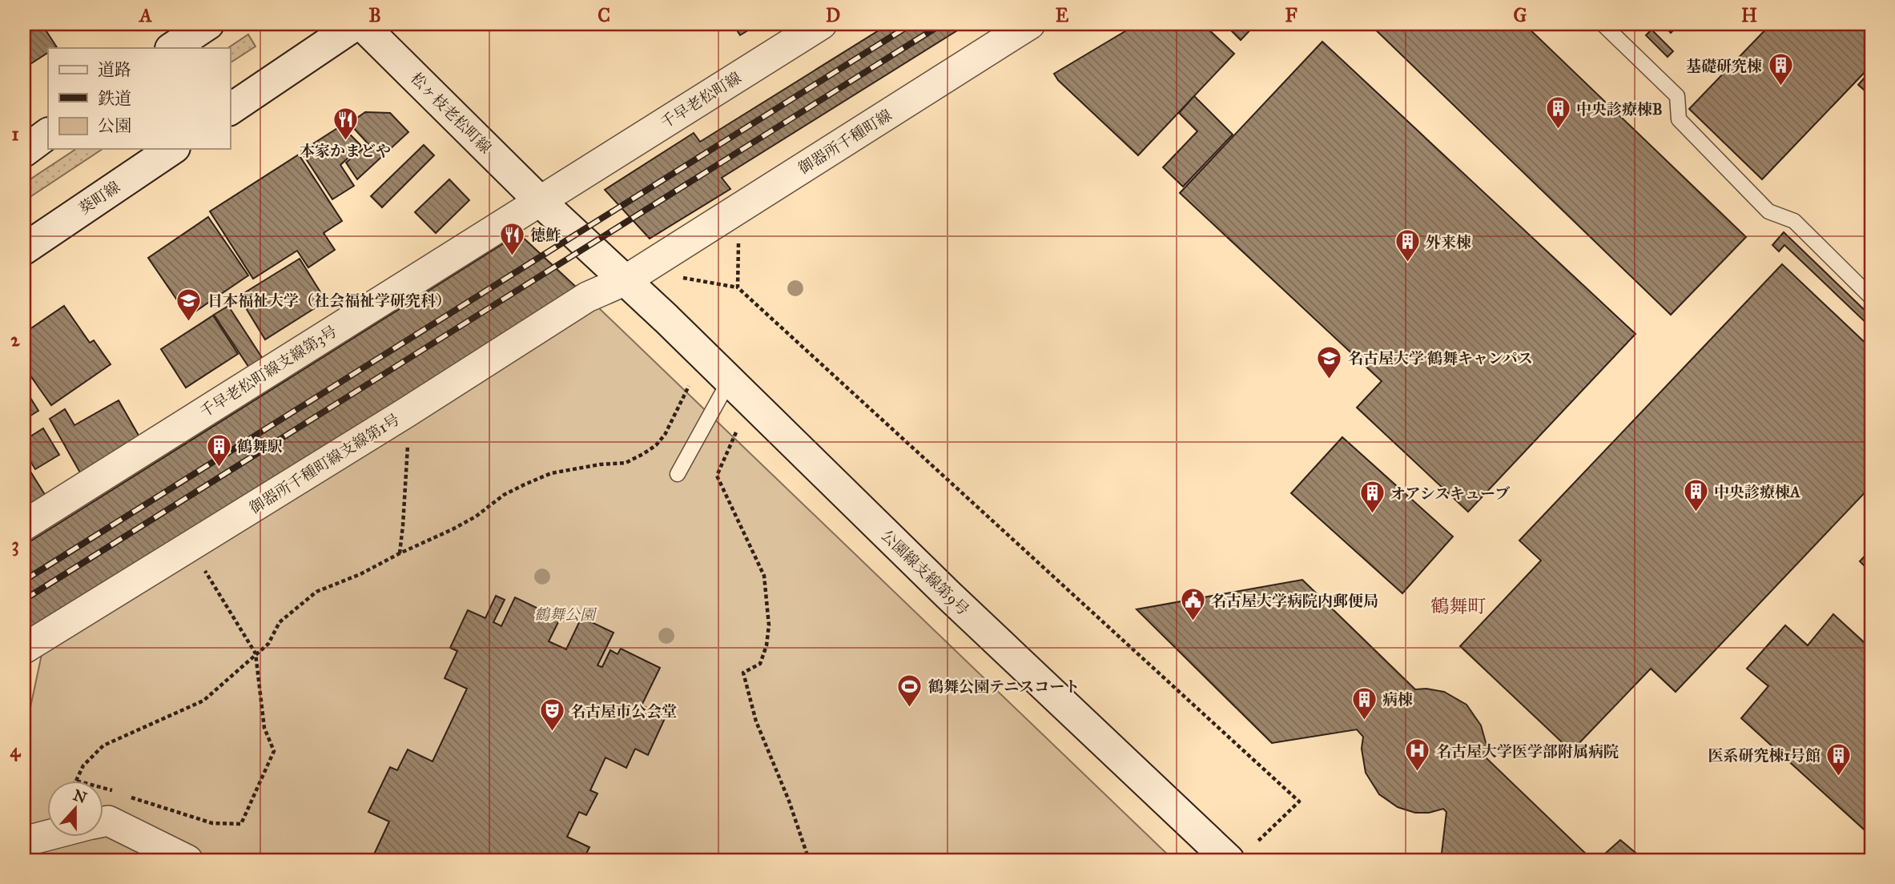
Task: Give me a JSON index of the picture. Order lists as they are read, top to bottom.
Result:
{
  "streets": {
    "street": [
      "千早老松町線",
      "松ヶ枝老松町線",
      "御器所千種町線",
      "葵町線",
      "千早老松町線支線第3号",
      "御器所千種町線支線第1号",
      "公園線支線第9号"
    ]
  },
  "crossings": [
    ["千早老松町線", "松ヶ枝老松町線"],
    ["千早老松町線", "千早老松町線支線第3号"],
    ["松ヶ枝老松町線", "御器所千種町線"],
    ["松ヶ枝老松町線", "千早老松町線支線第3号"],
    ["松ヶ枝老松町線", "御器所千種町線支線第1号"],
    ["松ヶ枝老松町線", "公園線支線第9号"],
    ["御器所千種町線", "御器所千種町線支線第1号"],
    ["御器所千種町線", "公園線支線第9号"],
    ["御器所千種町線支線第1号", "公園線支線第9号"]
  ],
  "districts": ["鶴舞町"],
  "parks": ["鶴舞公園"],
  "places": {
    "building": [
      "基礎研究棟",
      "中央診療棟B",
      "外来棟",
      "鶴舞駅",
      "中央診療棟A",
      "オアシスキューブ",
      "病棟",
      "医系研究棟1号館"
    ],
    "restaurant": ["本家かまどや", "徳鮓"],
    "school or university": ["日本福祉大学（社会福祉学研究科）", "名古屋大学 鶴舞キャンパス"],
    "public building": ["名古屋大学病院内郵便局"],
    "sports": ["鶴舞公園テニスコート"],
    "theatre": ["名古屋市公会堂"],
    "hospital": ["名古屋大学医学部附属病院"]
  },
  "legend": ["道路", "鉄道", "公園"],
  "north": "top",
  "grid": {
    "columns": [
      "A",
      "B",
      "C",
      "D",
      "E",
      "F",
      "G",
      "H"
    ],
    "rows": [
      "1",
      "2",
      "3",
      "4"
    ]
  }
}
